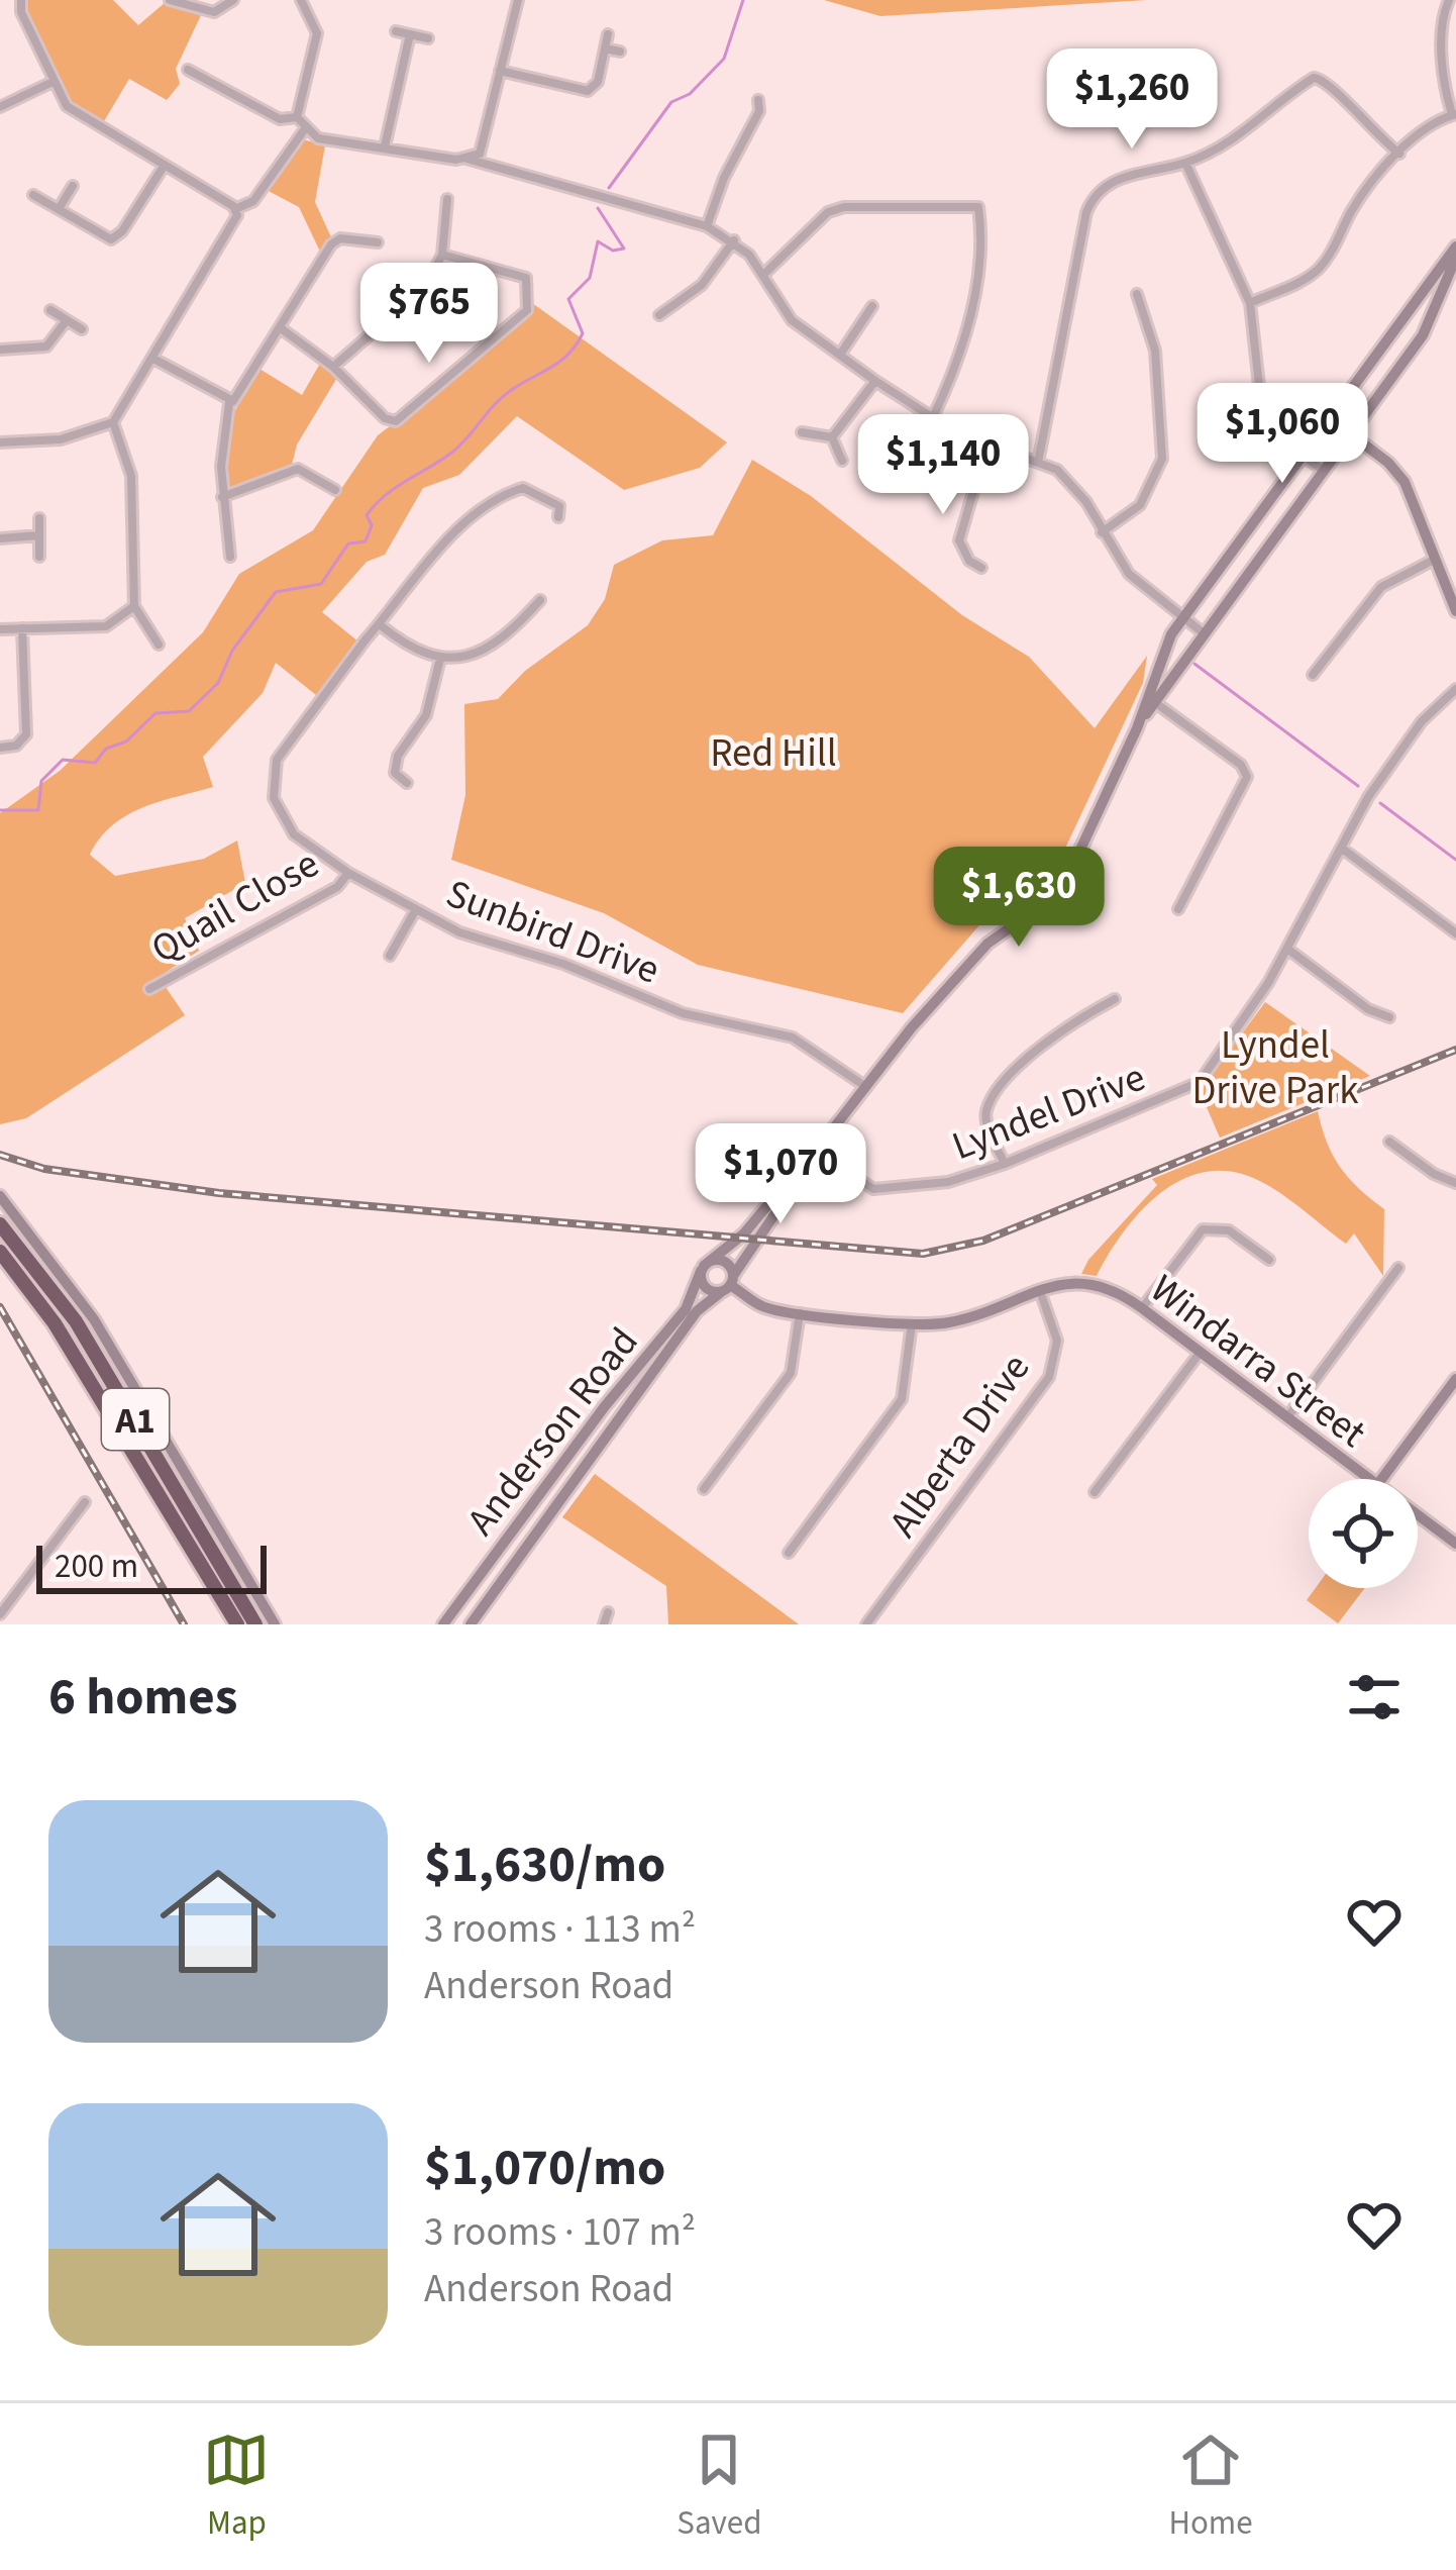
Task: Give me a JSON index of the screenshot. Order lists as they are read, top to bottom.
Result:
{
  "streets": {
    "highway": ["A1"],
    "street": [
      "Quail Close",
      "Sunbird Drive",
      "Lyndel Drive",
      "Windarra Street",
      "Anderson Road",
      "Alberta Drive"
    ]
  },
  "crossings": [
    ["Quail Close", "Sunbird Drive"],
    ["Sunbird Drive", "Anderson Road"],
    ["Lyndel Drive", "Anderson Road"],
    ["Windarra Street", "Anderson Road"],
    ["Windarra Street", "Alberta Drive"]
  ],
  "parks": ["Red Hill", "Lyndel Drive Park"],
  "scale_bar": "200 m",
  "page": {
    "price": [
      "$1,260",
      "$765",
      "$1,060",
      "$1,140",
      "$1,630",
      "$1,070"
    ],
    "scale": "200 m",
    "heading": "6 homes",
    "list": [
      {
        "name": "$1,630/mo",
        "note": "3 rooms · 113 m² · Anderson Road"
      },
      {
        "name": "$1,070/mo",
        "note": "3 rooms · 107 m² · Anderson Road"
      }
    ],
    "tabs": ["Map", "Saved", "Home"]
  }
}
